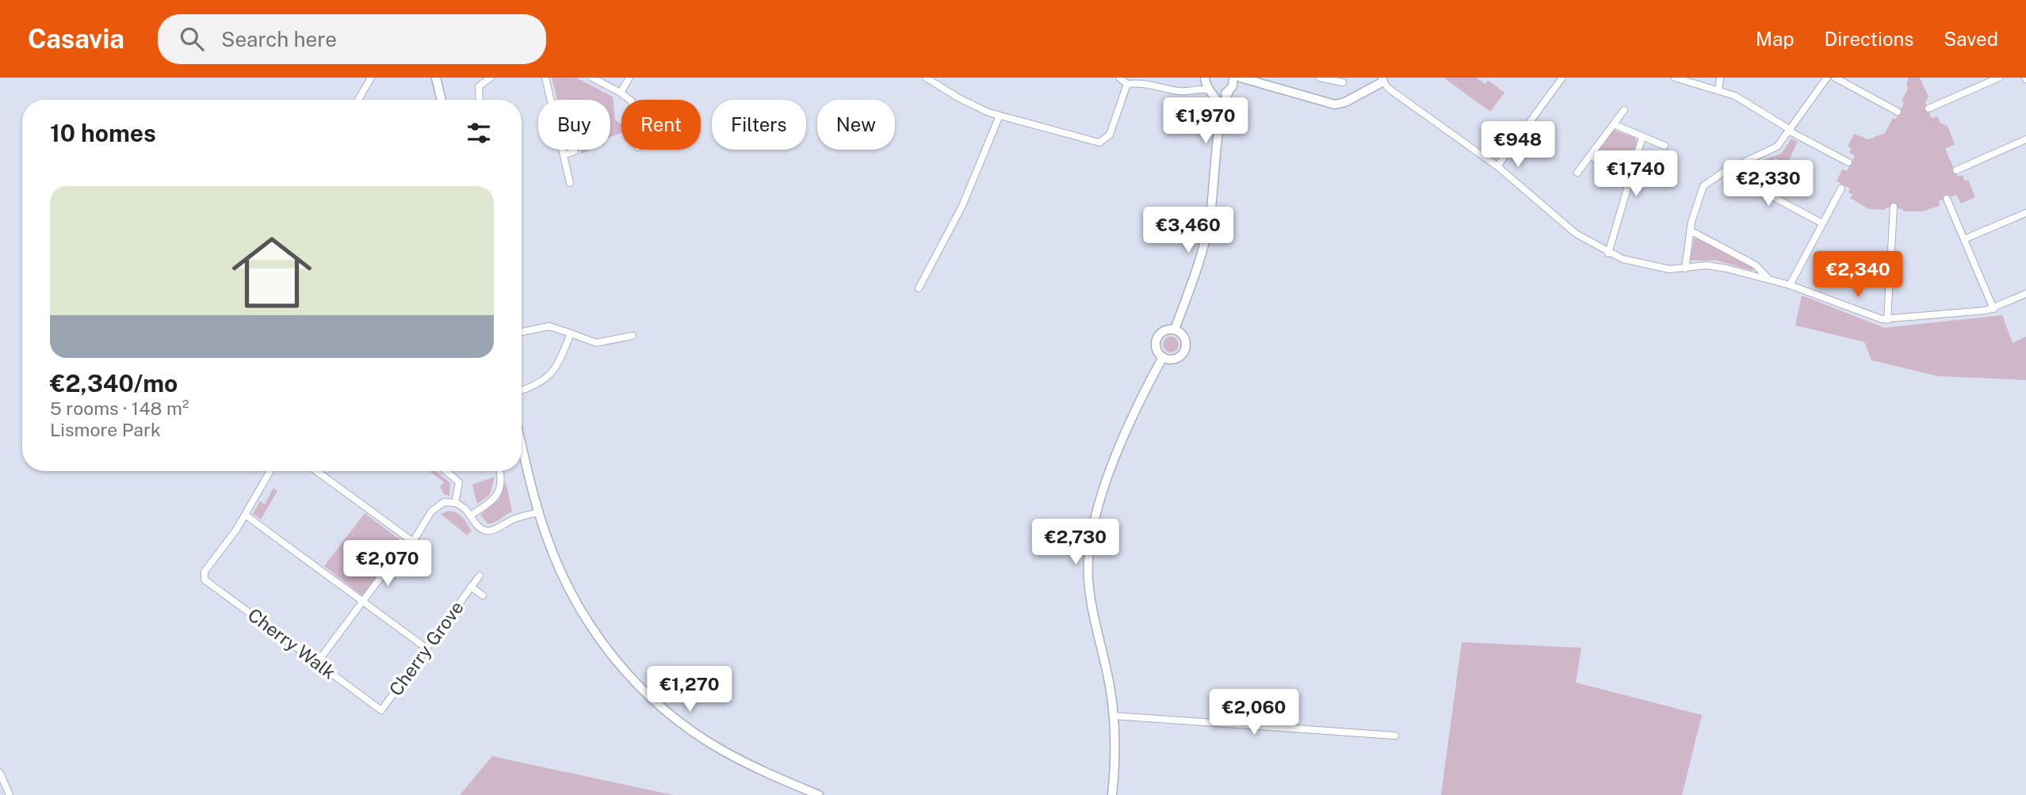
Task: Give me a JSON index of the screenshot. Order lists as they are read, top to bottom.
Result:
{
  "streets": {
    "street": ["Cherry Walk", "Cherry Grove"]
  },
  "crossings": [
    ["Cherry Walk", "Cherry Grove"]
  ],
  "page": {
    "header": "Casavia",
    "search": "Search here",
    "nav": ["Map", "Directions", "Saved"],
    "price": [
      "€1,970",
      "€948",
      "€1,740",
      "€2,330",
      "€3,460",
      "€2,340",
      "€2,730",
      "€2,070",
      "€1,270",
      "€2,060"
    ],
    "chip": [
      "Buy",
      "Rent",
      "Filters",
      "New"
    ],
    "heading": "10 homes",
    "list": [
      {
        "name": "€2,340/mo",
        "note": "5 rooms · 148 m² · Lismore Park"
      }
    ]
  }
}
